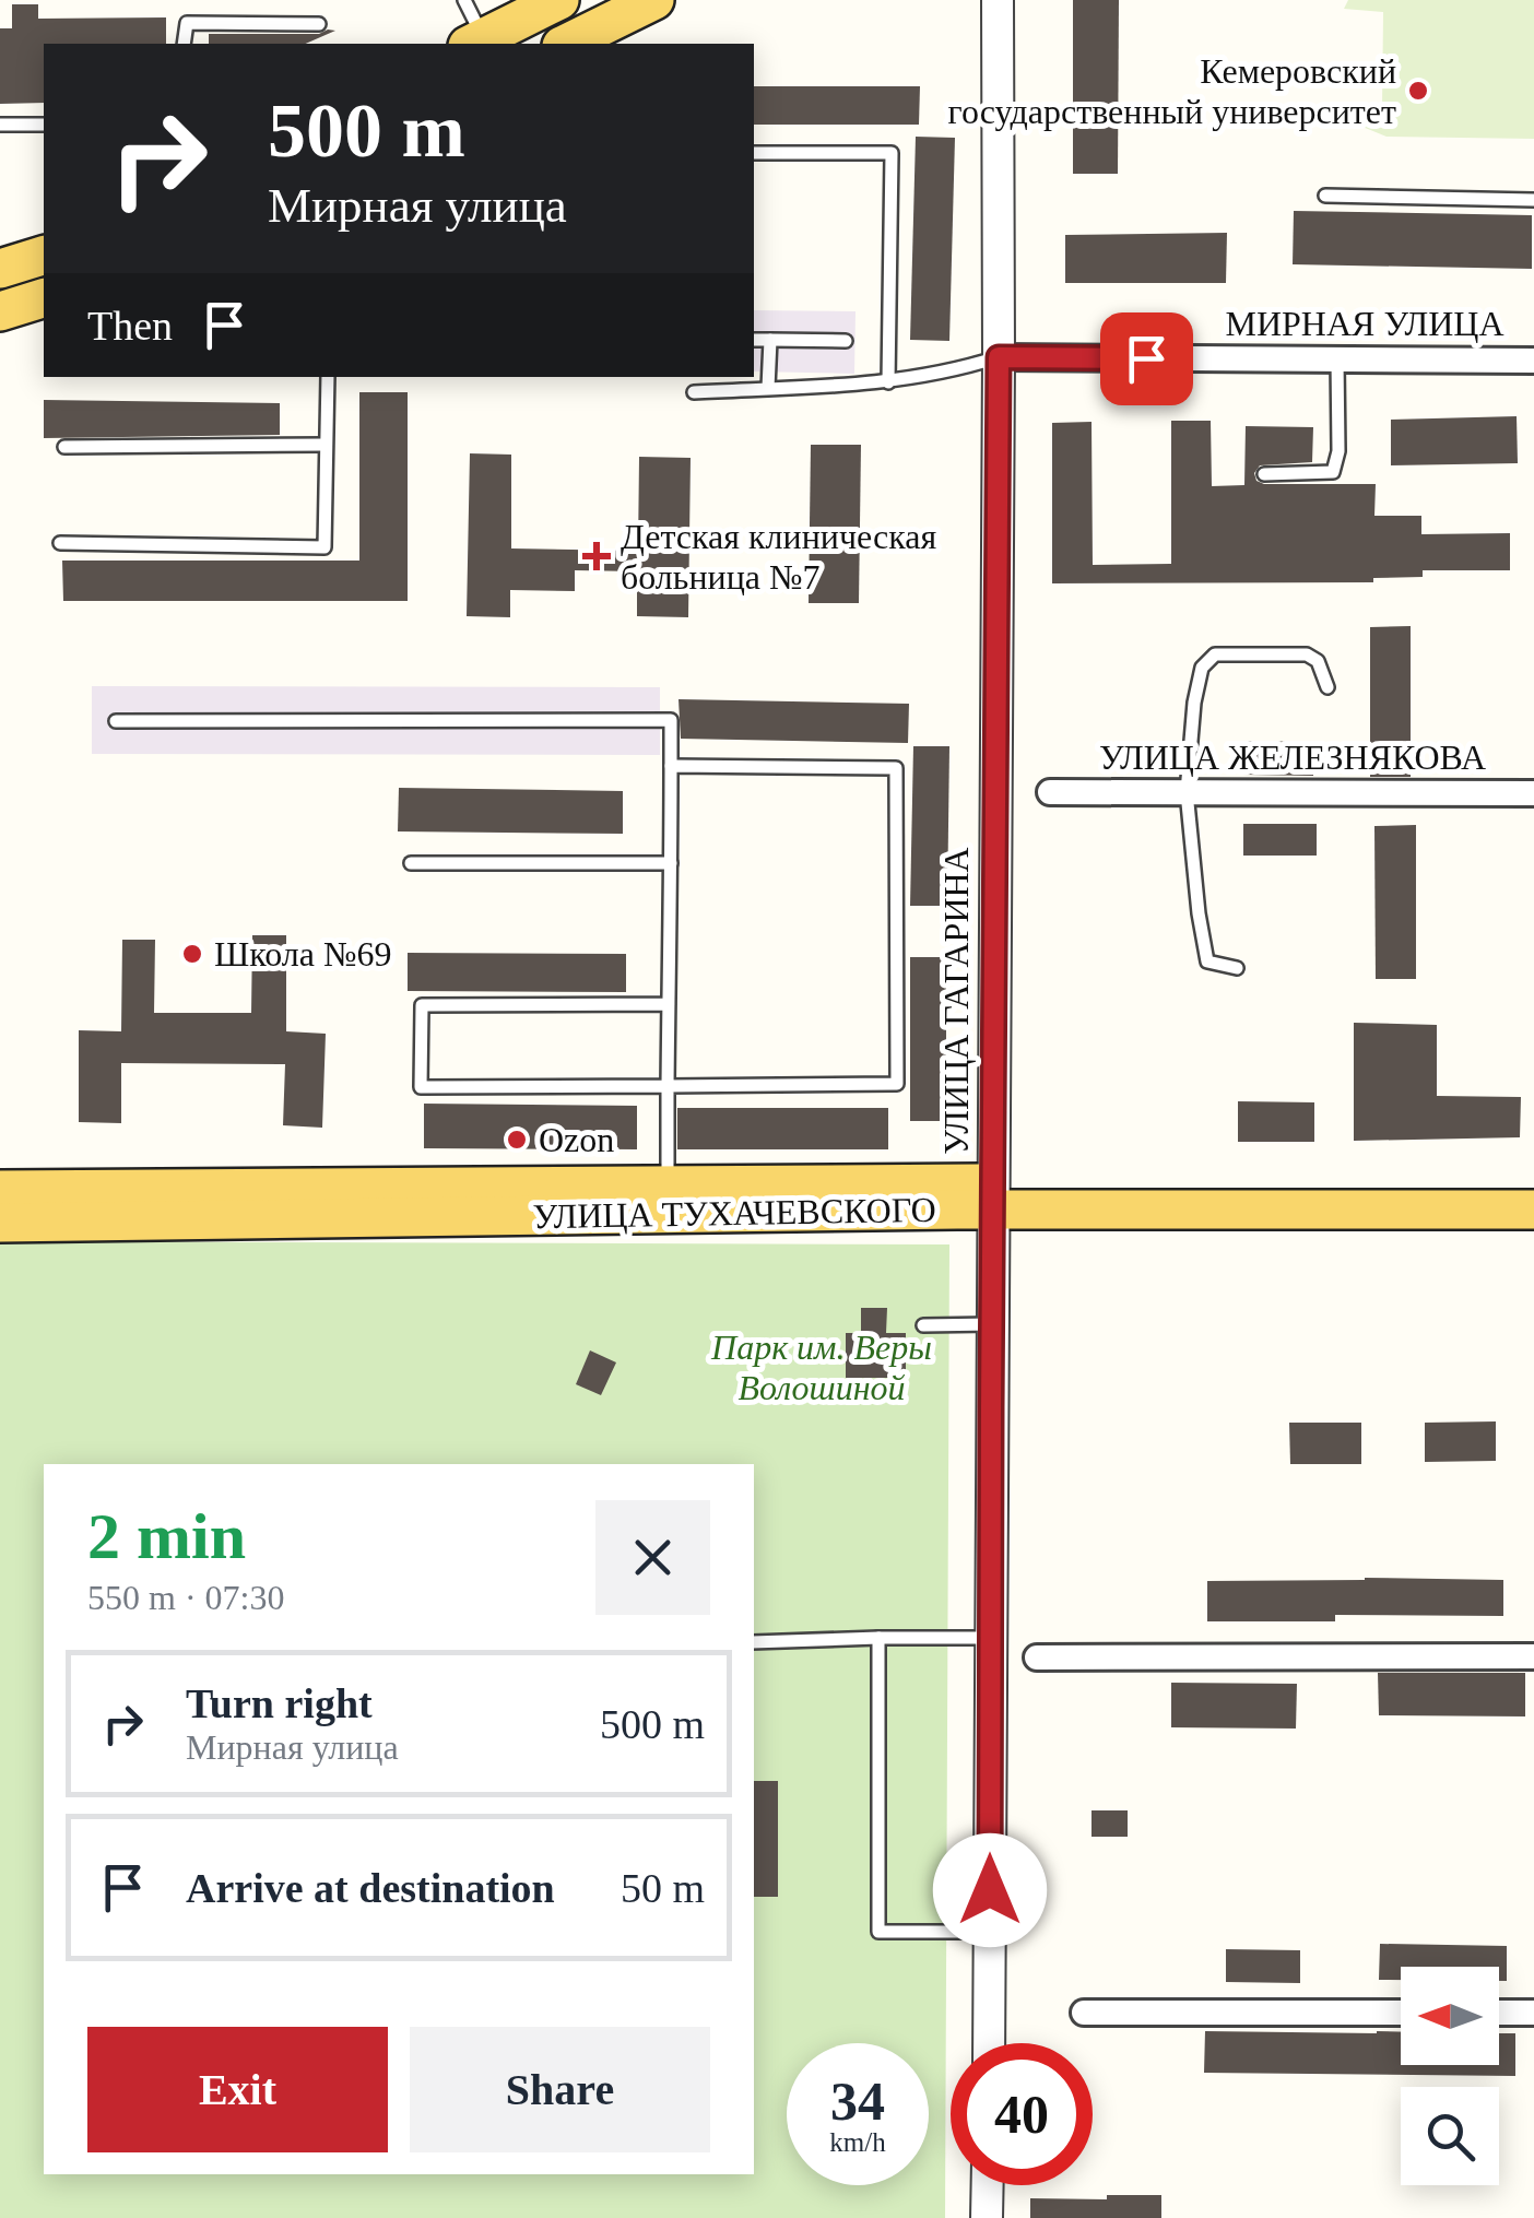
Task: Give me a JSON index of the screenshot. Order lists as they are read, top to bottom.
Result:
{
  "streets": {
    "main road": ["УЛИЦА ТУХАЧЕВСКОГО"],
    "street": ["МИРНАЯ УЛИЦА", "УЛИЦА ЖЕЛЕЗНЯКОВА", "УЛИЦА ГАГАРИНА"]
  },
  "crossings": [
    ["МИРНАЯ УЛИЦА", "УЛИЦА ГАГАРИНА"],
    ["УЛИЦА ГАГАРИНА", "УЛИЦА ТУХАЧЕВСКОГО"]
  ],
  "parks": ["Парк им. Веры Волошиной"],
  "places": {
    "other": ["Кемеровский государственный университет", "Школа №69", "Ozon"],
    "health": ["Детская клиническая больница №7"]
  },
  "north": "left",
  "page": {
    "turn": ["500 m", "Мирная улица"],
    "then": "Then",
    "heading": ["2 min", "550 m · 07:30"],
    "list": [
      {
        "name": "Turn right",
        "note": "Мирная улица",
        "value": "500 m"
      },
      {
        "name": "Arrive at destination",
        "value": "50 m"
      }
    ],
    "buttons": ["Exit", "Share"],
    "speed": "34 km/h",
    "limit": "40"
  }
}
